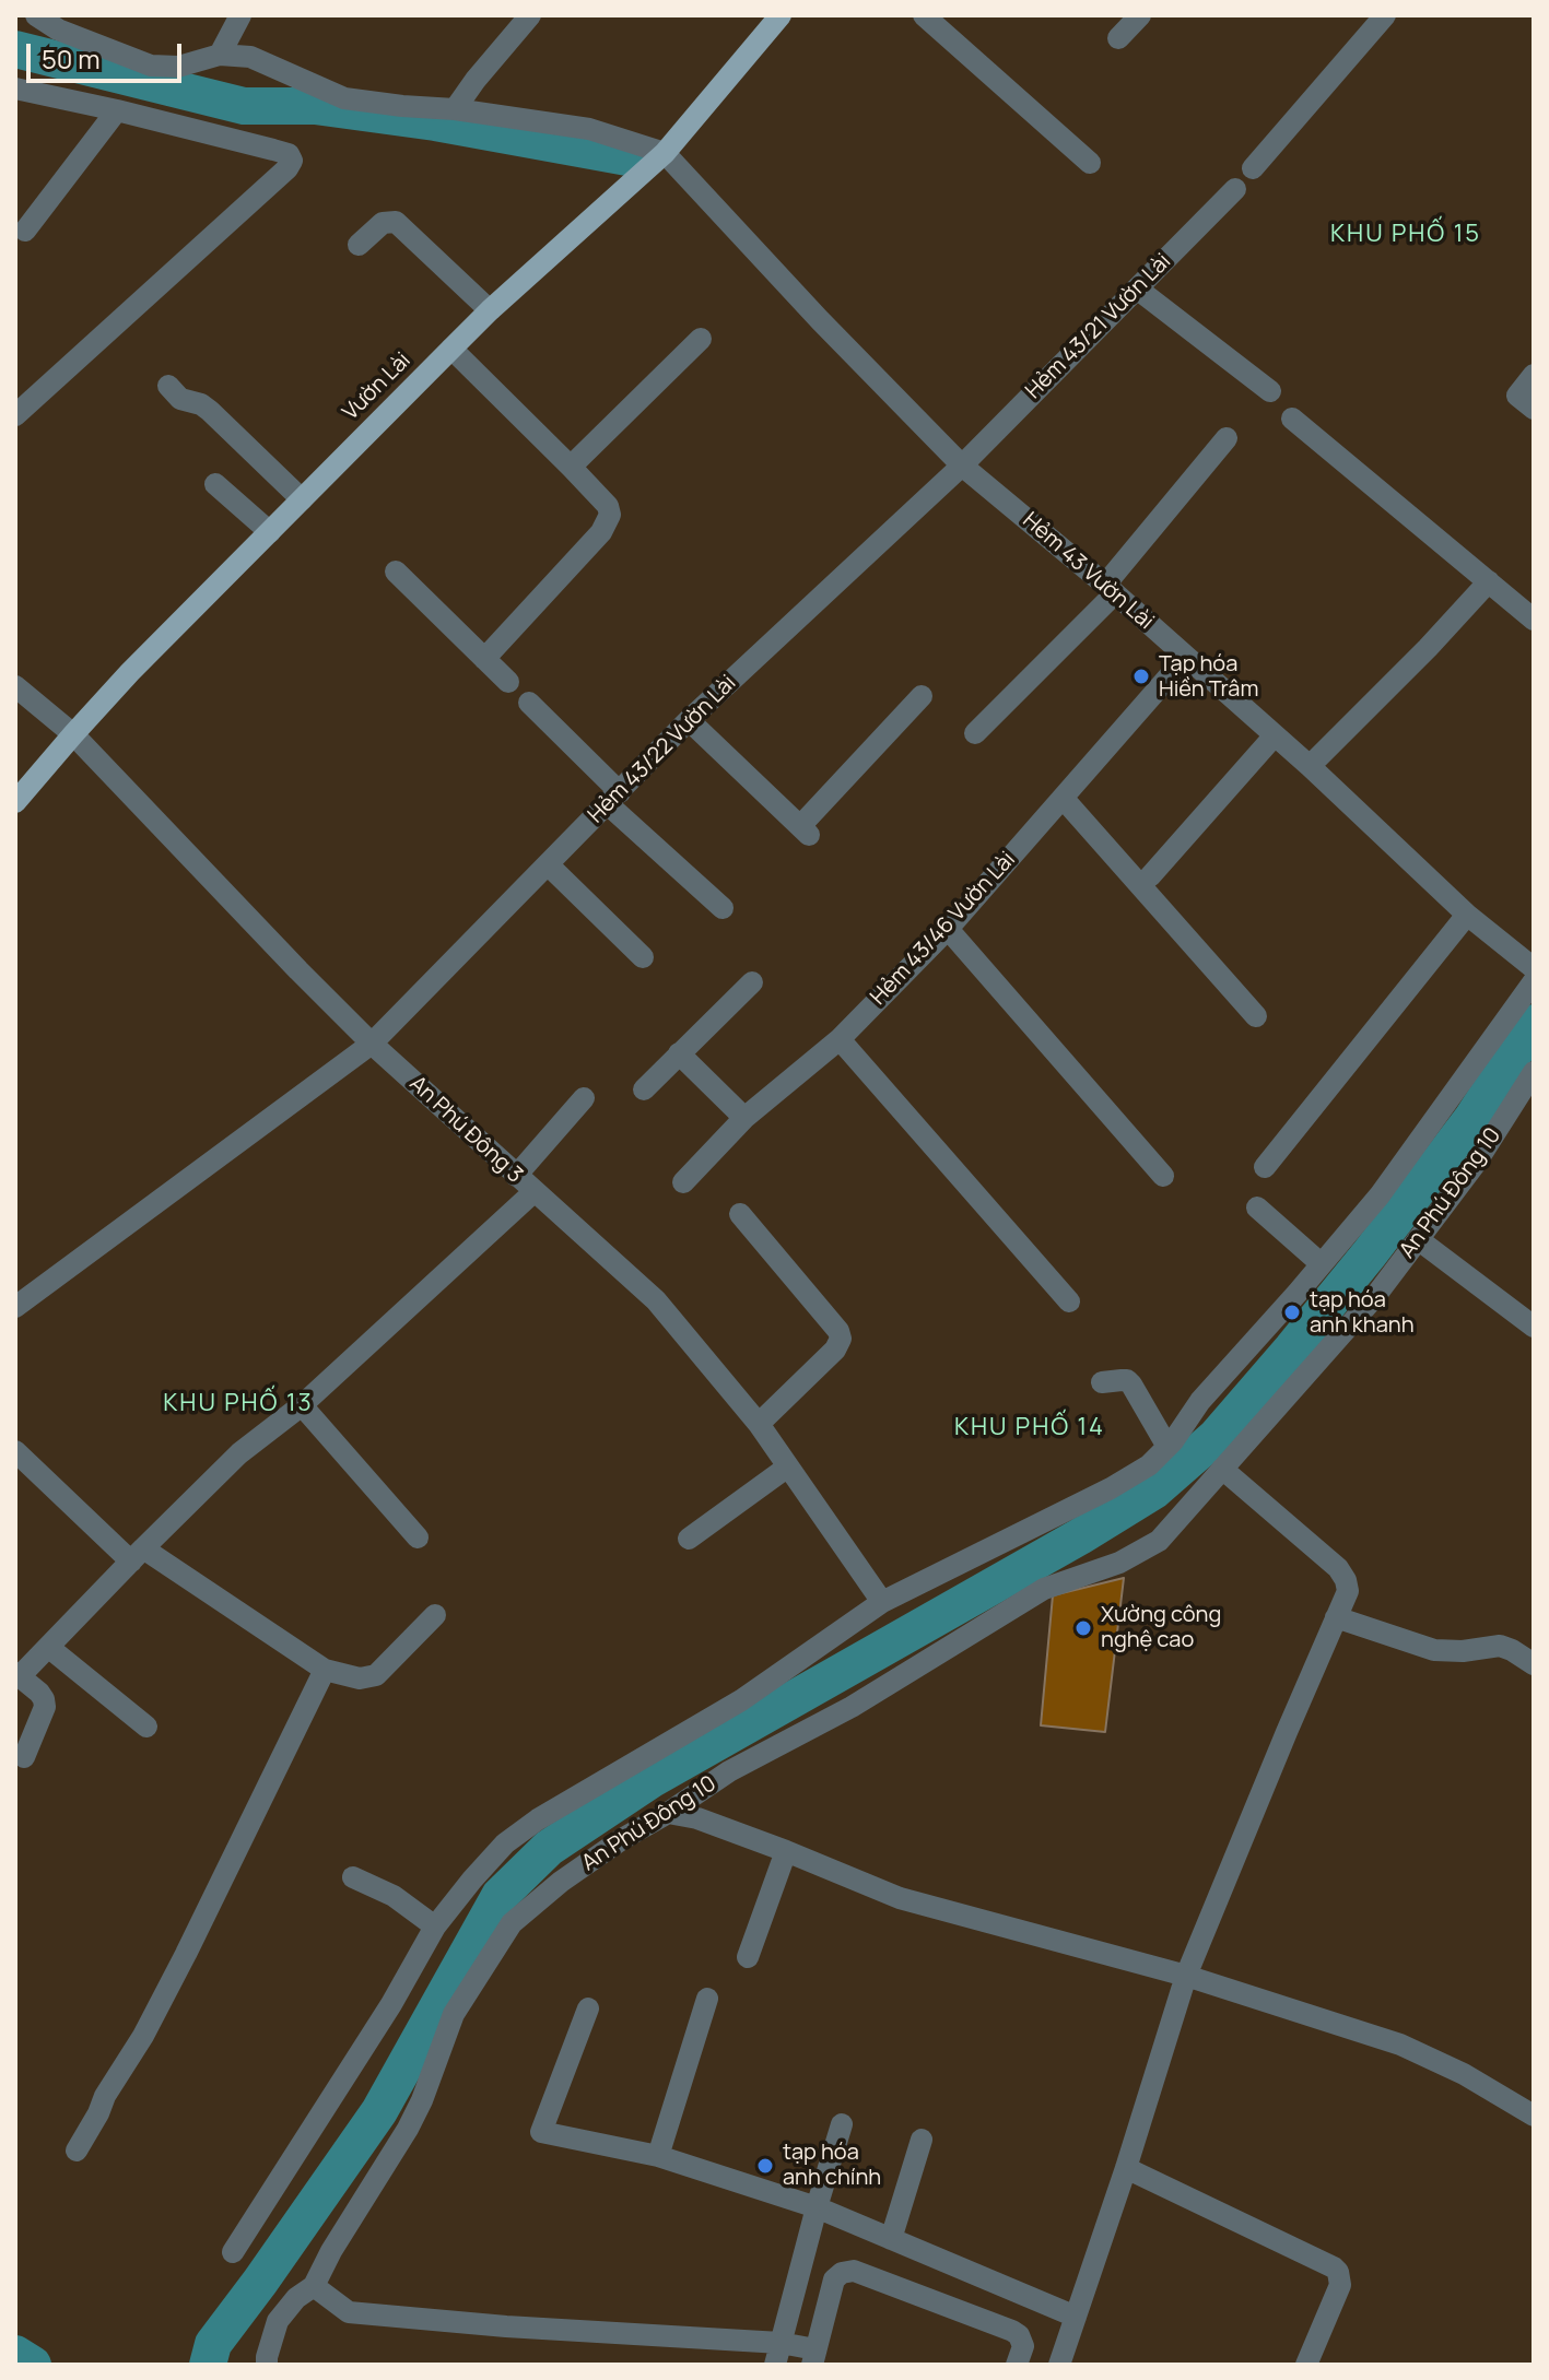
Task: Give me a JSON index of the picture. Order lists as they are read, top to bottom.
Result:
{
  "streets": {
    "main road": ["Vườn Lài"],
    "street": [
      "Hẻm 43/21 Vườn Lài",
      "Hẻm 43 Vườn Lài",
      "Hẻm 43/22 Vườn Lài",
      "Hẻm 43/46 Vườn Lài",
      "An Phú Đông 3",
      "An Phú Đông 10"
    ]
  },
  "crossings": [
    ["Hẻm 43/21 Vườn Lài", "Hẻm 43 Vườn Lài"],
    ["Hẻm 43/21 Vườn Lài", "Hẻm 43/22 Vườn Lài"],
    ["Vườn Lài", "Hẻm 43 Vườn Lài"],
    ["Vườn Lài", "An Phú Đông 3"],
    ["Hẻm 43 Vườn Lài", "Hẻm 43/22 Vườn Lài"],
    ["Hẻm 43 Vườn Lài", "Hẻm 43/46 Vườn Lài"],
    ["Hẻm 43/22 Vườn Lài", "An Phú Đông 3"]
  ],
  "districts": ["KHU PHỐ 15", "KHU PHỐ 13", "KHU PHỐ 14"],
  "places": [
    "Tạp hóa Hiền Trâm",
    "tạp hóa anh khanh",
    "Xường công nghệ cao",
    "tạp hóa anh chính"
  ],
  "scale_bar": "50 m"
}
